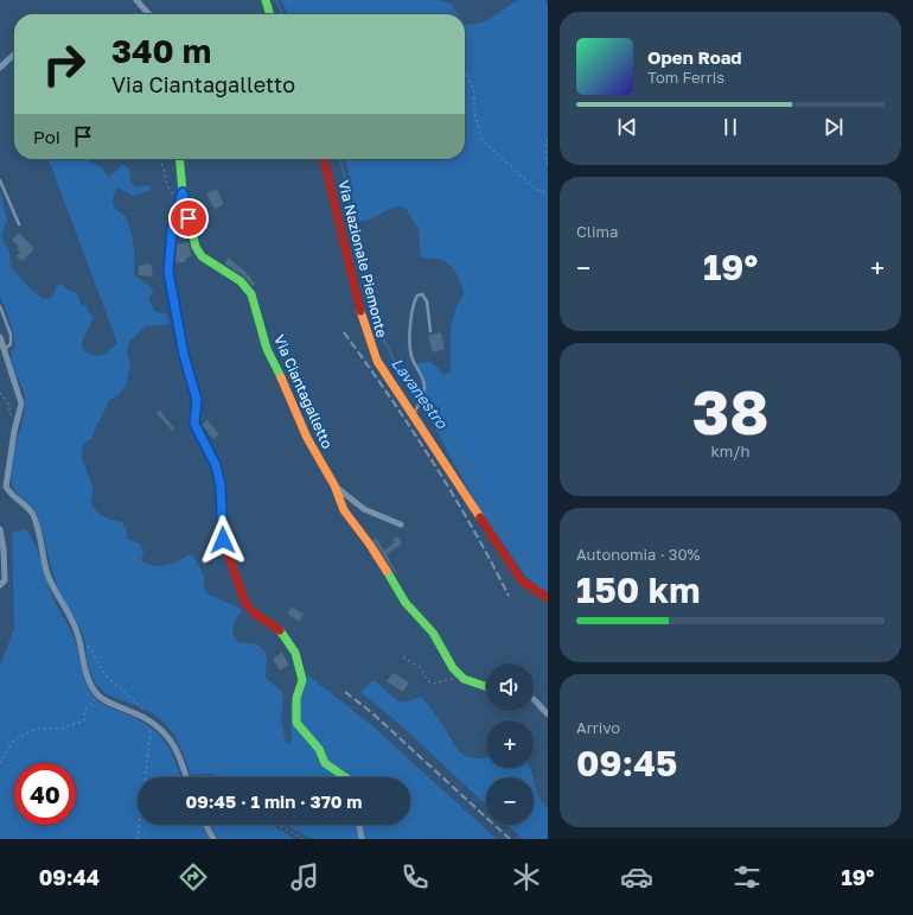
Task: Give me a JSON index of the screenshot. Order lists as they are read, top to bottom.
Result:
{
  "streets": {
    "street": ["Via Nazionale Piemonte", "Via Ciantagalletto"]
  },
  "water": ["Lavanestro"],
  "page": {
    "turn": ["340 m", "Via Ciantagalletto"],
    "song": ["Open Road", "Tom Ferris"],
    "then": "Poi",
    "tile": [
      "Clima",
      ["38", "km/h"],
      ["Autonomia · 30%", "150 km"],
      ["Arrivo", "09:45"]
    ],
    "heat": ["−", "19°", "+"],
    "map_buttons": ["+", "−"],
    "limit": "40",
    "trip": "09:45 · 1 min · 370 m",
    "tabs": ["09:44", "19°"]
  }
}
